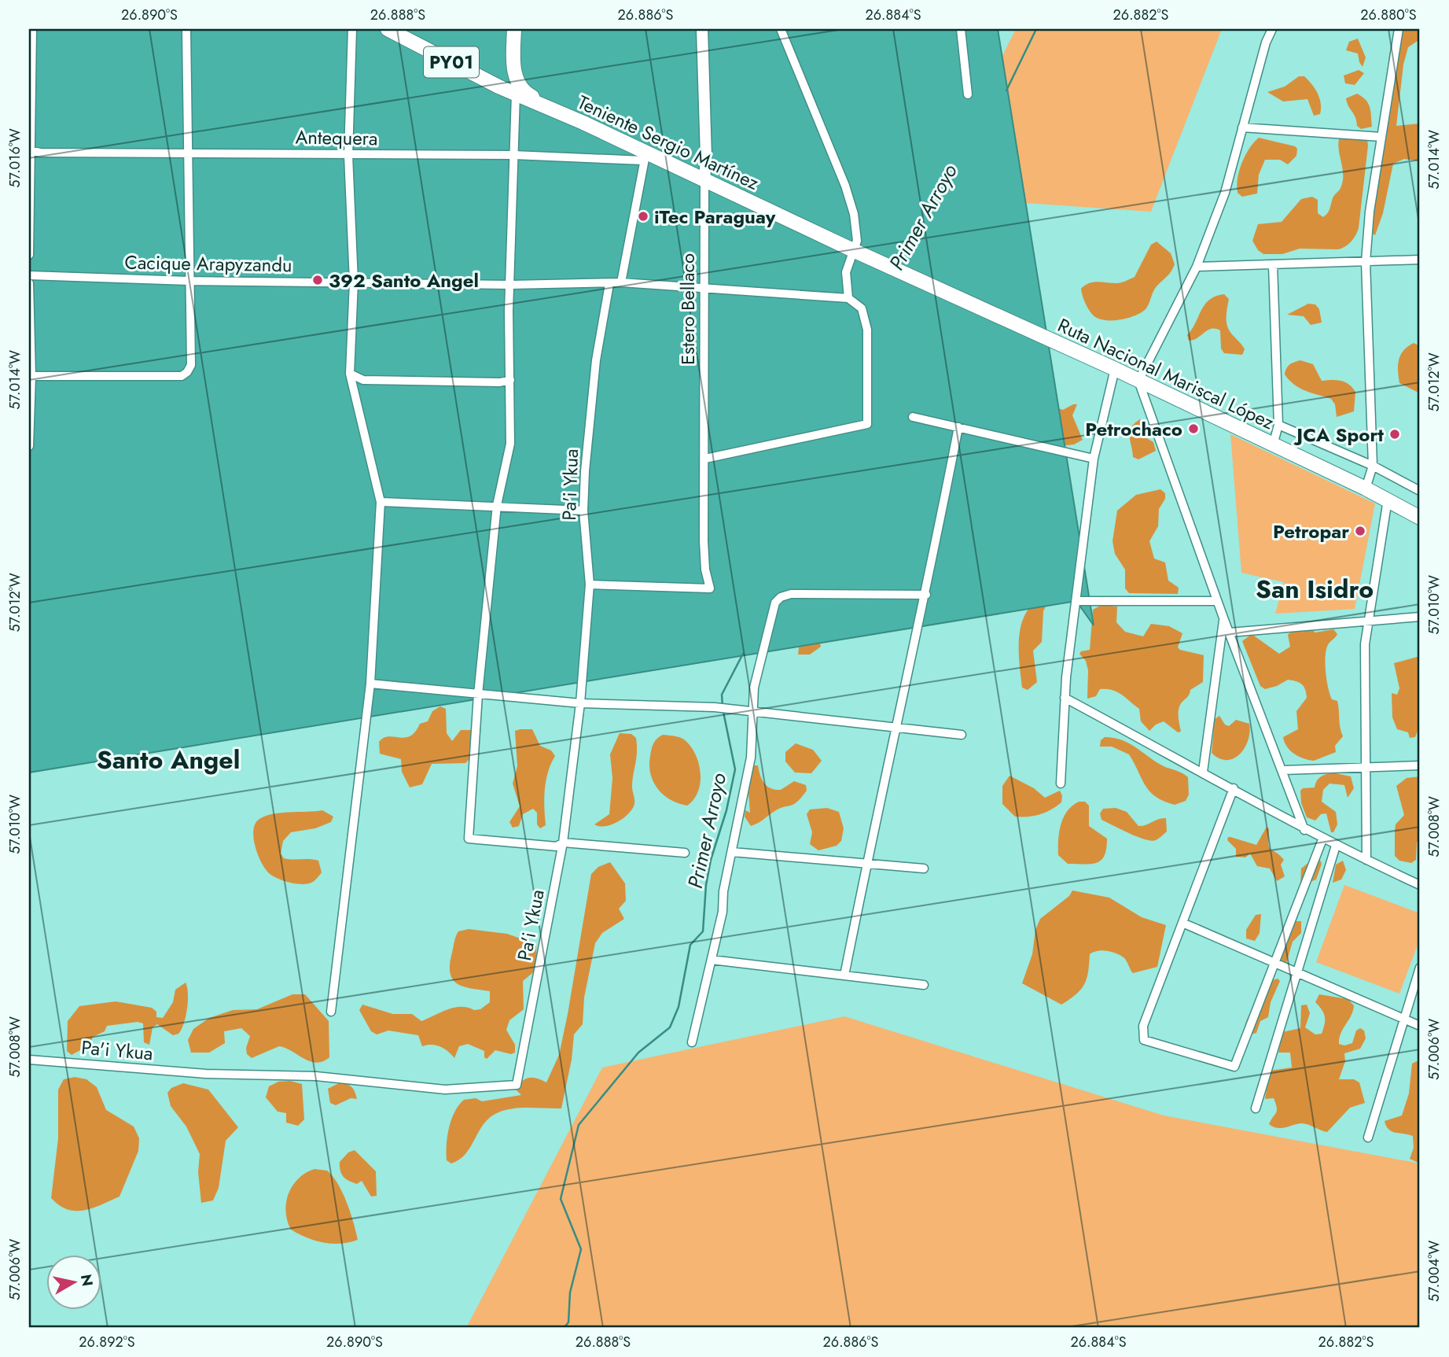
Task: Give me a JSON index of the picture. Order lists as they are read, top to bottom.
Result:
{
  "streets": {
    "highway": ["PY01", "Teniente Sergio Martínez", "Ruta Nacional Mariscal López"],
    "street": [
      "Antequera",
      "Cacique Arapyzandu",
      "Estero Bellaco",
      "Pa'i Ykua"
    ]
  },
  "crossings": [
    ["PY01", "Teniente Sergio Martínez"],
    ["Antequera", "Teniente Sergio Martínez"],
    ["Teniente Sergio Martínez", "Estero Bellaco"],
    ["Teniente Sergio Martínez", "Ruta Nacional Mariscal López"],
    ["Cacique Arapyzandu", "Estero Bellaco"],
    ["Cacique Arapyzandu", "Pa'i Ykua"],
    ["Estero Bellaco", "Pa'i Ykua"]
  ],
  "districts": ["San Isidro", "Santo Angel"],
  "water": ["Primer Arroyo"],
  "places": [
    "iTec Paraguay",
    "392 Santo Angel",
    "Petrochaco",
    "JCA Sport",
    "Petropar"
  ],
  "north": "right",
  "coordinates": [
    "26.890°S",
    "26.888°S",
    "26.886°S",
    "26.884°S",
    "26.882°S",
    "26.880°S",
    "57.016°W",
    "57.014°W",
    "57.012°W",
    "57.010°W",
    "57.008°W",
    "57.006°W",
    "57.004°W",
    "26.892°S"
  ]
}
